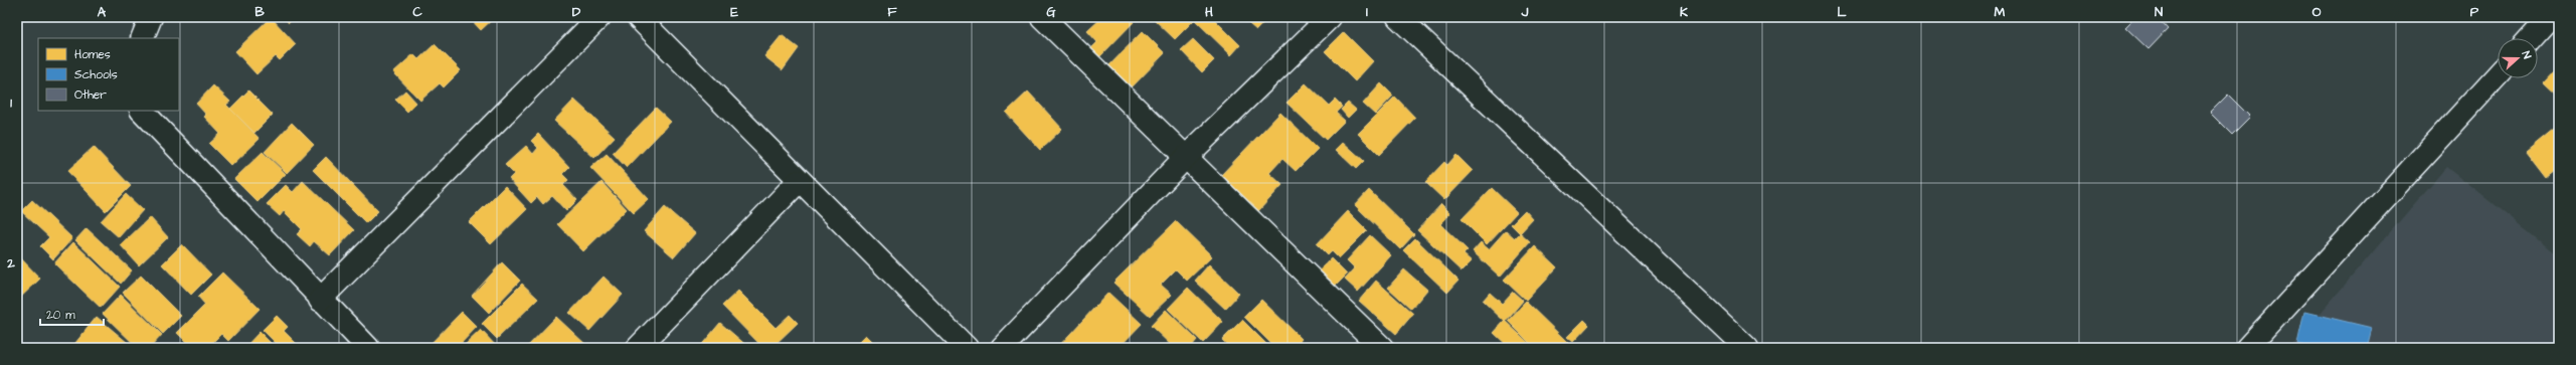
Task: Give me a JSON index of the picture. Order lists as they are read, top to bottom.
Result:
{
  "legend": ["Homes", "Schools", "Other"],
  "scale_bar": "20 m",
  "north": "right",
  "grid": {
    "columns": [
      "A",
      "B",
      "C",
      "D",
      "E",
      "F",
      "G",
      "H",
      "I",
      "J",
      "K",
      "L",
      "M",
      "N",
      "O",
      "P"
    ],
    "rows": ["1", "2"]
  }
}
